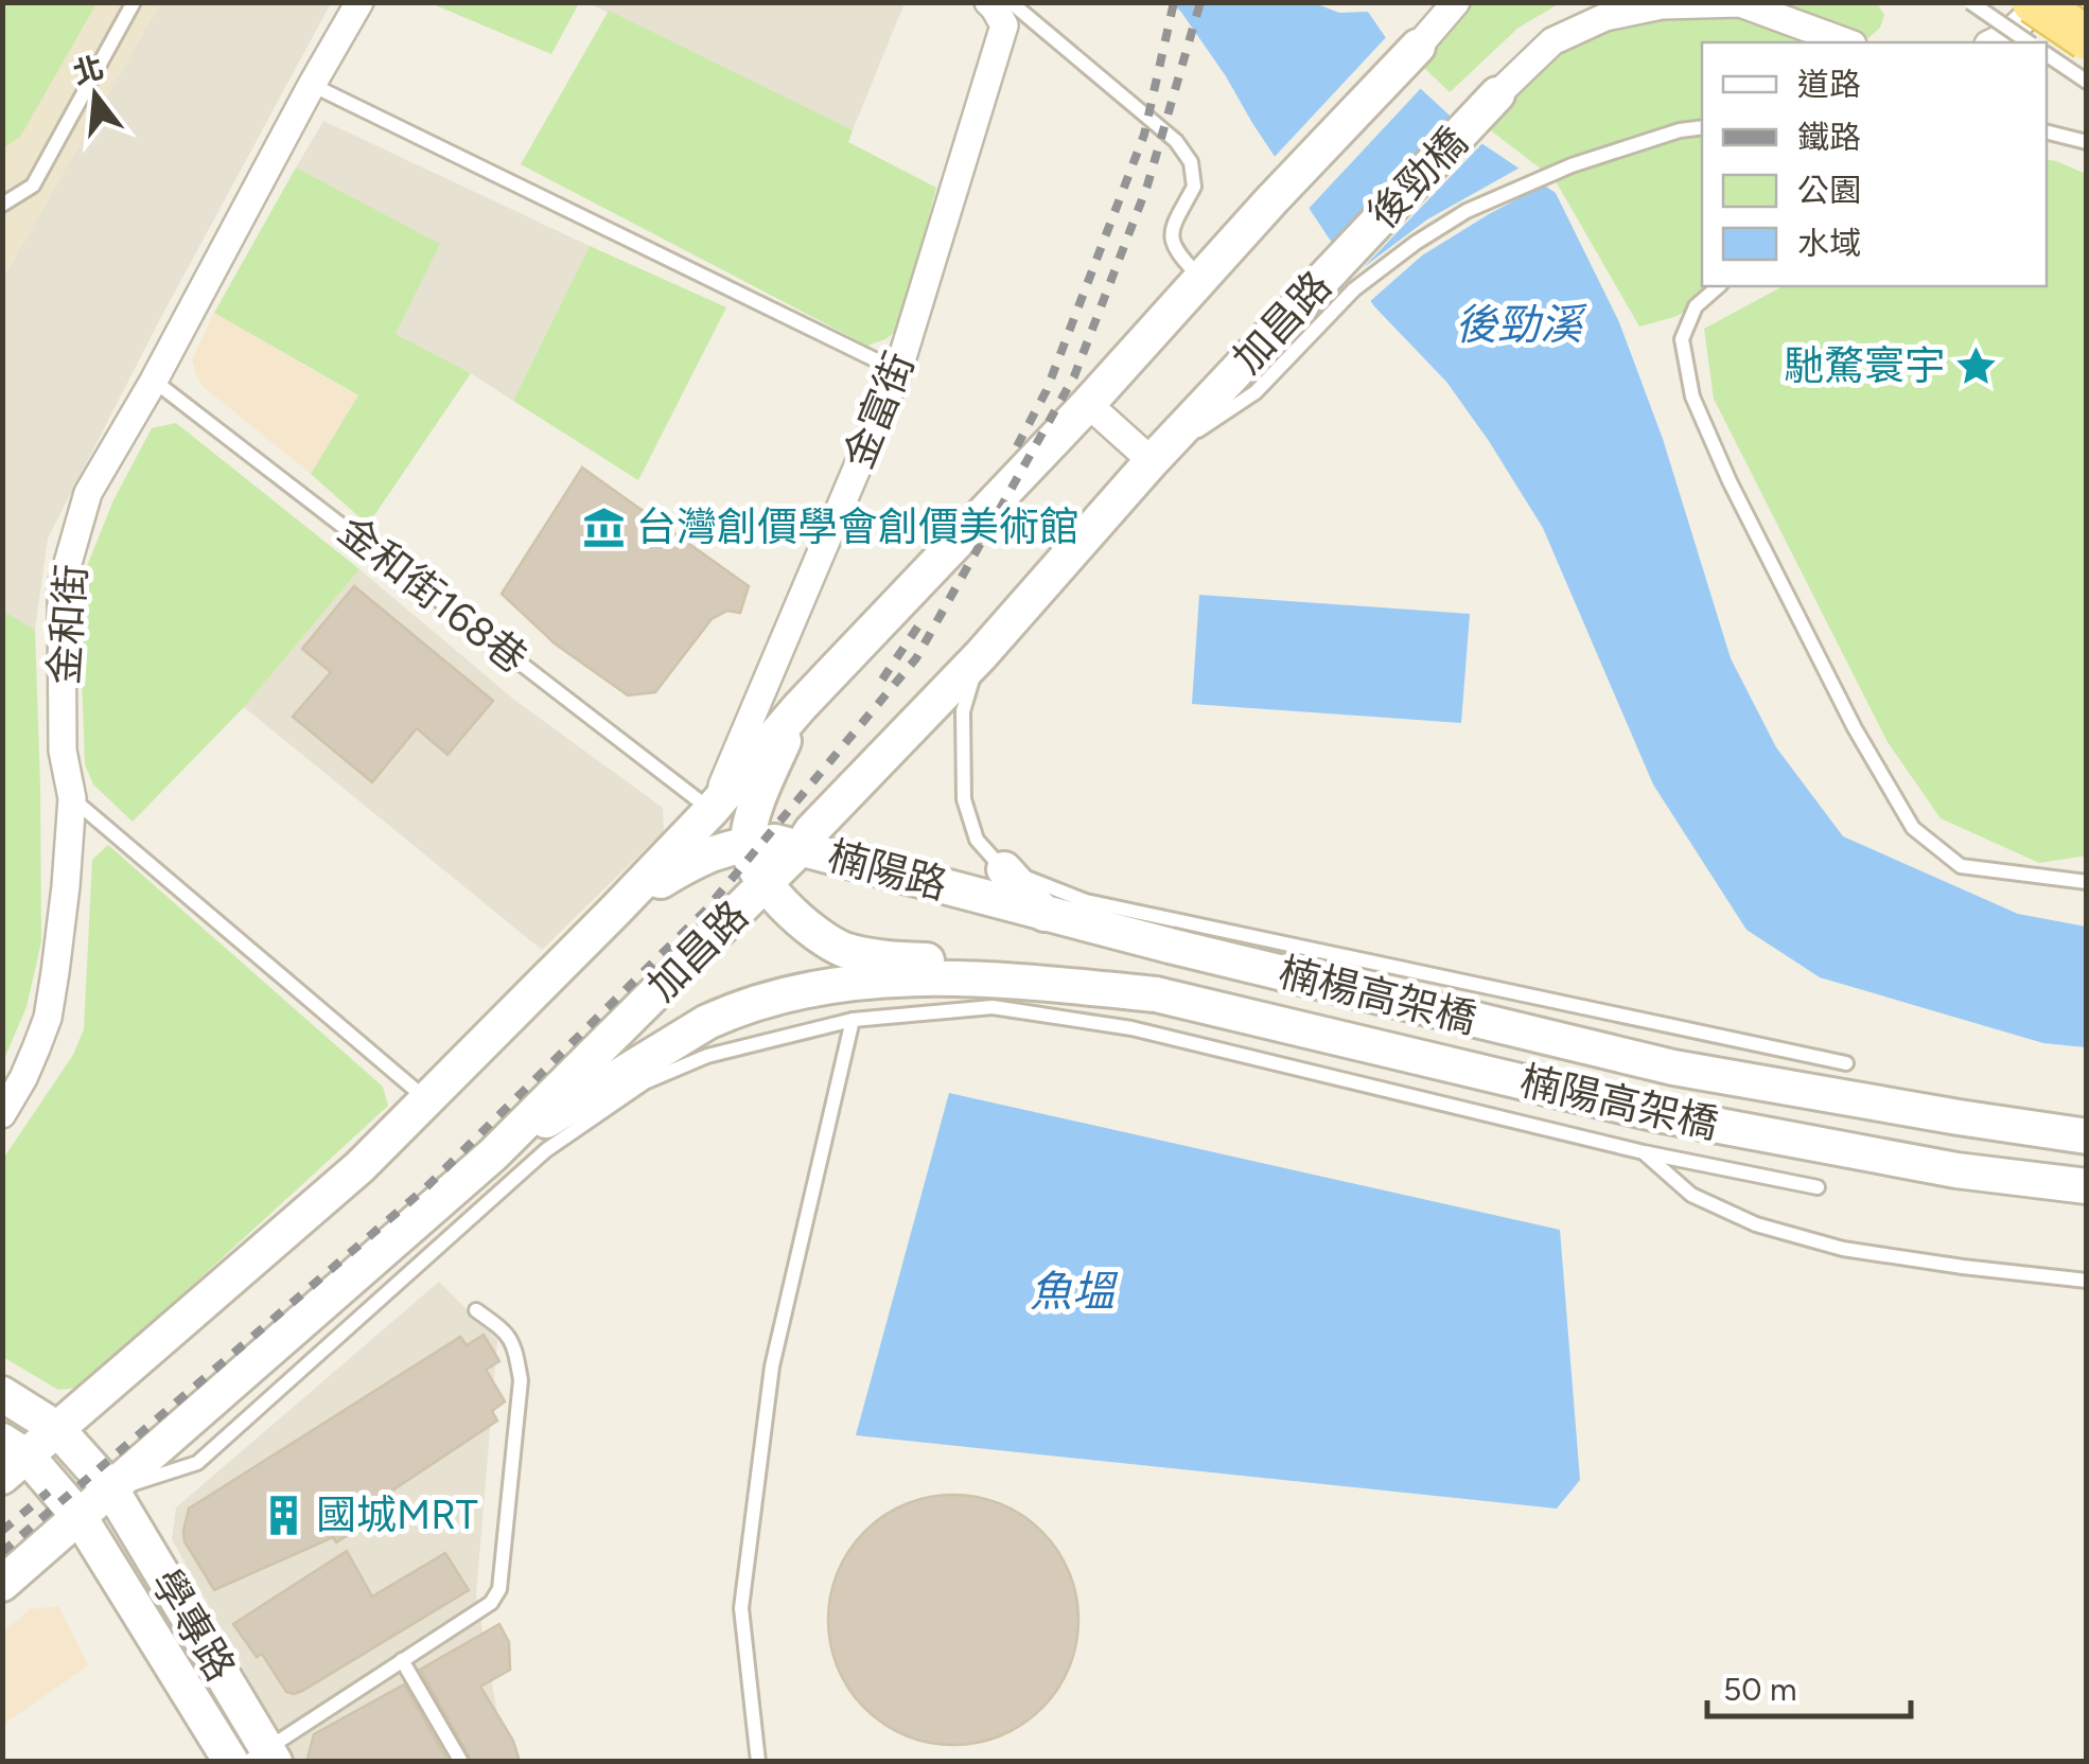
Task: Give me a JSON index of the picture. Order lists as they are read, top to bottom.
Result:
{
  "streets": {
    "street": [
      "後勁橋",
      "加昌路",
      "金富街",
      "金和街",
      "楠陽路",
      "楠楊高架橋",
      "楠陽高架橋",
      "學專路"
    ],
    "lane": ["金和街168巷"]
  },
  "crossings": [
    ["後勁橋", "加昌路"],
    ["加昌路", "楠陽路"],
    ["加昌路", "學專路"],
    ["金富街", "金和街168巷"],
    ["金和街168巷", "金和街"],
    ["楠陽路", "楠楊高架橋"]
  ],
  "water": ["後勁溪", "魚塭"],
  "places": {
    "place": ["馳騖寰宇"],
    "museum": ["台灣創價學會創價美術館"],
    "building": ["國城MRT"]
  },
  "legend": [
    "道路",
    "鐵路",
    "公園",
    "水域"
  ],
  "scale_bar": "50 m",
  "north": "top"
}
